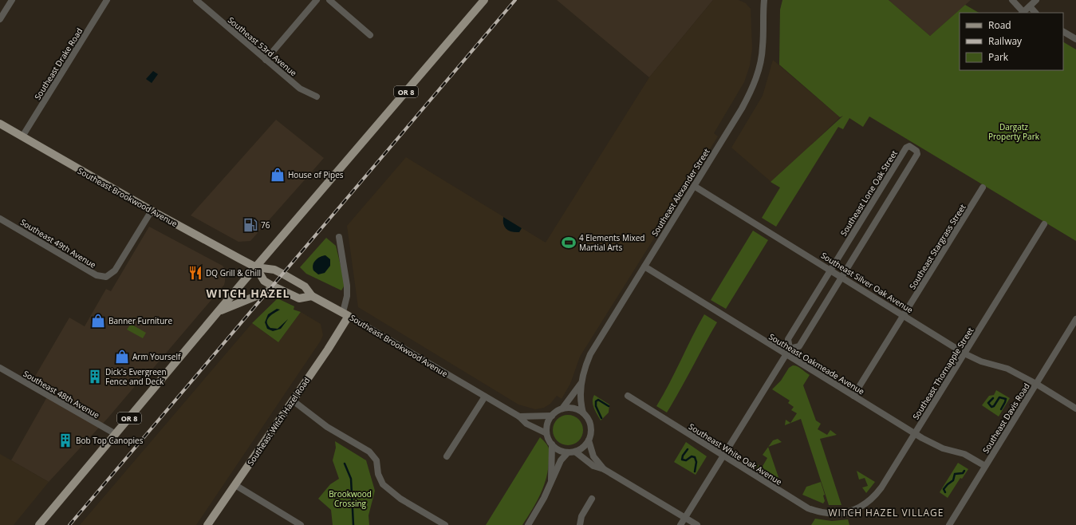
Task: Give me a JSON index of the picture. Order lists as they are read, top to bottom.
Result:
{
  "streets": {
    "main road": ["OR 8", "Southeast Brookwood Avenue", "Southeast Witch Hazel Road"],
    "street": [
      "Southeast 53rd Avenue",
      "Southeast Drake Road",
      "Southeast Alexander Street",
      "Southeast Lone Oak Street",
      "Southeast 49th Avenue",
      "Southeast Stargrass Street",
      "Southeast Silver Oak Avenue",
      "Southeast Oakmeade Avenue",
      "Southeast Thornapple Street",
      "Southeast 48th Avenue",
      "Southeast Davis Road",
      "Southeast White Oak Avenue"
    ]
  },
  "crossings": [
    ["Southeast Drake Road", "Southeast Brookwood Avenue"],
    ["OR 8", "Southeast Brookwood Avenue"],
    ["OR 8", "Southeast 48th Avenue"],
    ["Southeast Alexander Street", "Southeast Brookwood Avenue"],
    ["Southeast Alexander Street", "Southeast Silver Oak Avenue"],
    ["Southeast Alexander Street", "Southeast Oakmeade Avenue"],
    ["Southeast Lone Oak Street", "Southeast Silver Oak Avenue"],
    ["Southeast Lone Oak Street", "Southeast Oakmeade Avenue"],
    ["Southeast Lone Oak Street", "Southeast White Oak Avenue"],
    ["Southeast Brookwood Avenue", "Southeast 49th Avenue"],
    ["Southeast Brookwood Avenue", "Southeast Witch Hazel Road"],
    ["Southeast Stargrass Street", "Southeast Silver Oak Avenue"],
    ["Southeast Stargrass Street", "Southeast Oakmeade Avenue"],
    ["Southeast Silver Oak Avenue", "Southeast Thornapple Street"],
    ["Southeast Silver Oak Avenue", "Southeast Davis Road"],
    ["Southeast Oakmeade Avenue", "Southeast Thornapple Street"],
    ["Southeast Oakmeade Avenue", "Southeast Davis Road"],
    ["Southeast Thornapple Street", "Southeast White Oak Avenue"]
  ],
  "districts": ["WITCH HAZEL", "WITCH HAZEL VILLAGE"],
  "parks": ["Dargatz Property Park", "Brookwood Crossing"],
  "places": {
    "shop": ["House of Pipes", "Banner Furniture", "Arm Yourself"],
    "fuel station": ["76"],
    "sports": ["4 Elements Mixed Martial Arts"],
    "restaurant": ["DQ Grill & Chill"],
    "building": ["Dick's Evergreen Fence and Deck", "Bob Top Canopies"]
  },
  "legend": ["Road", "Railway", "Park"]
}
